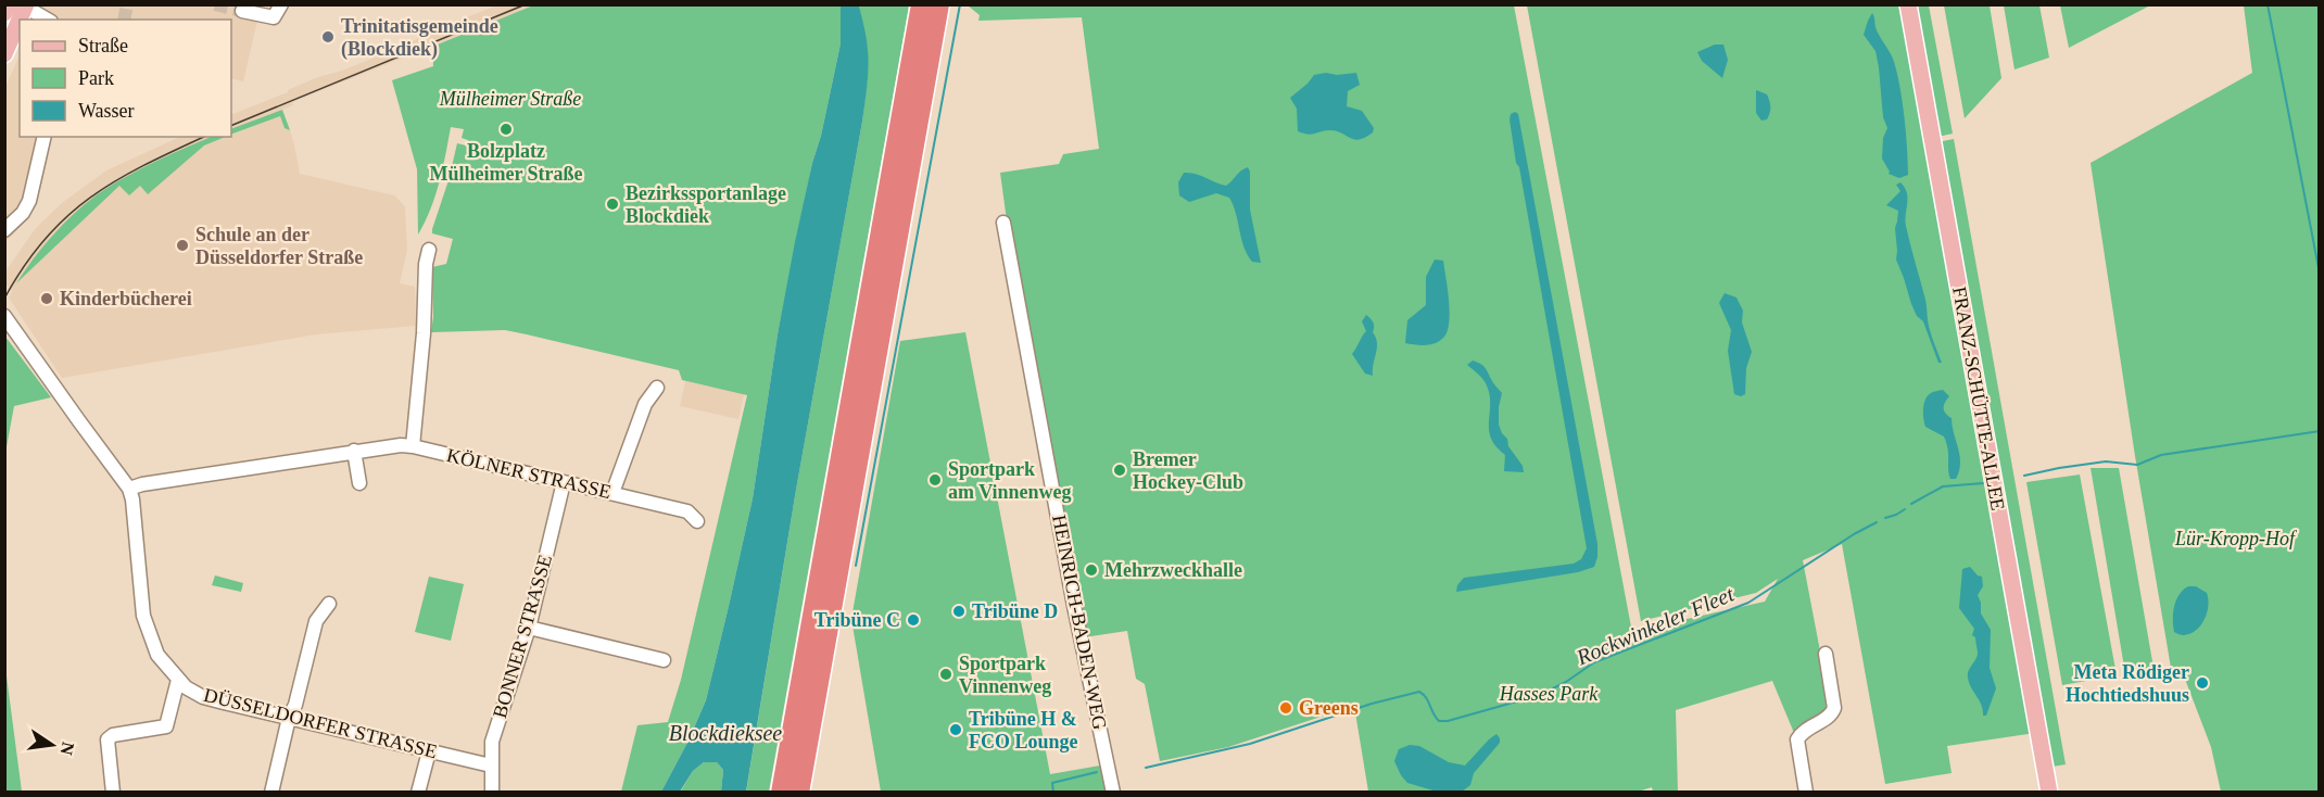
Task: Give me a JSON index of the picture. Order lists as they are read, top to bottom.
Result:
{
  "streets": {
    "main road": ["FRANZ-SCHÜTTE-ALLEE"],
    "street": [
      "KÖLNER STRASSE",
      "HEINRICH-BADEN-WEG",
      "BONNER STRASSE",
      "DÜSSELDORFER STRASSE"
    ]
  },
  "crossings": [
    ["KÖLNER STRASSE", "BONNER STRASSE"],
    ["KÖLNER STRASSE", "DÜSSELDORFER STRASSE"],
    ["BONNER STRASSE", "DÜSSELDORFER STRASSE"]
  ],
  "water": ["Rockwinkeler Fleet", "Blockdieksee"],
  "parks": ["Mülheimer Straße", "Lür-Kropp-Hof", "Hasses Park"],
  "places": [
    "Trinitatisgemeinde (Blockdiek)",
    "Bolzplatz Mülheimer Straße",
    "Bezirkssportanlage Blockdiek",
    "Schule an der Düsseldorfer Straße",
    "Kinderbücherei",
    "Bremer Hockey-Club",
    "Sportpark am Vinnenweg",
    "Mehrzweckhalle",
    "Tribüne D",
    "Tribüne C",
    "Sportpark Vinnenweg",
    "Meta Rödiger Hochtiedshuus",
    "Greens",
    "Tribüne H & FCO Lounge"
  ],
  "legend": ["Straße", "Park", "Wasser"],
  "north": "right"
}
